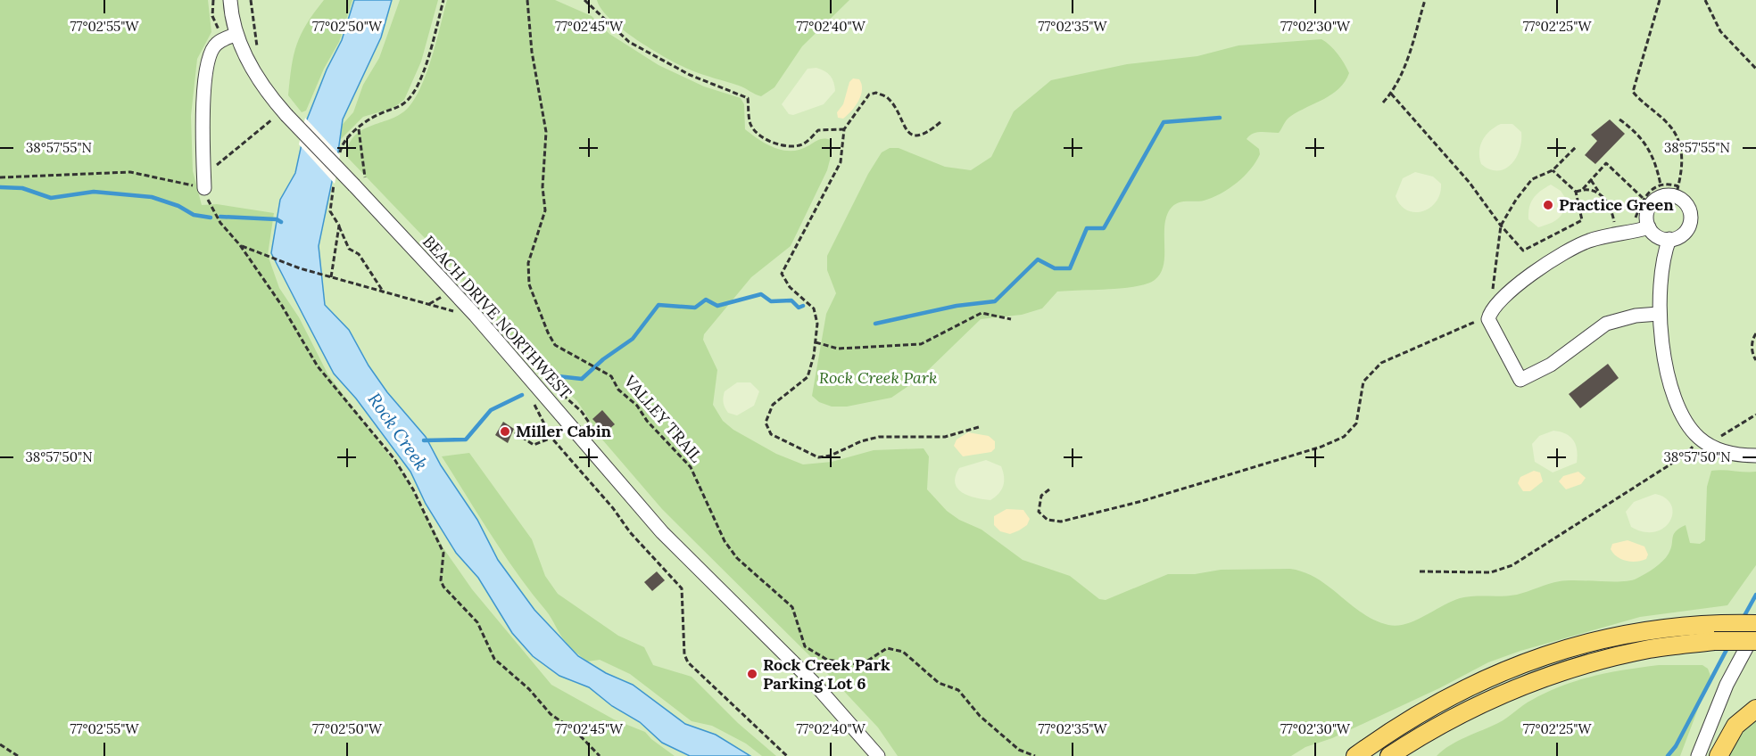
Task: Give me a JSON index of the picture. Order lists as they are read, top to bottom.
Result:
{
  "streets": {
    "street": ["BEACH DRIVE NORTHWEST"],
    "path": ["VALLEY TRAIL"]
  },
  "water": ["Rock Creek"],
  "parks": ["Rock Creek Park"],
  "places": ["Practice Green", "Miller Cabin", "Rock Creek Park Parking Lot 6"],
  "coordinates": [
    "77°02'55\"W",
    "77°02'50\"W",
    "77°02'45\"W",
    "77°02'40\"W",
    "77°02'35\"W",
    "77°02'30\"W",
    "77°02'25\"W",
    "38°57'55\"N",
    "38°57'50\"N"
  ]
}
